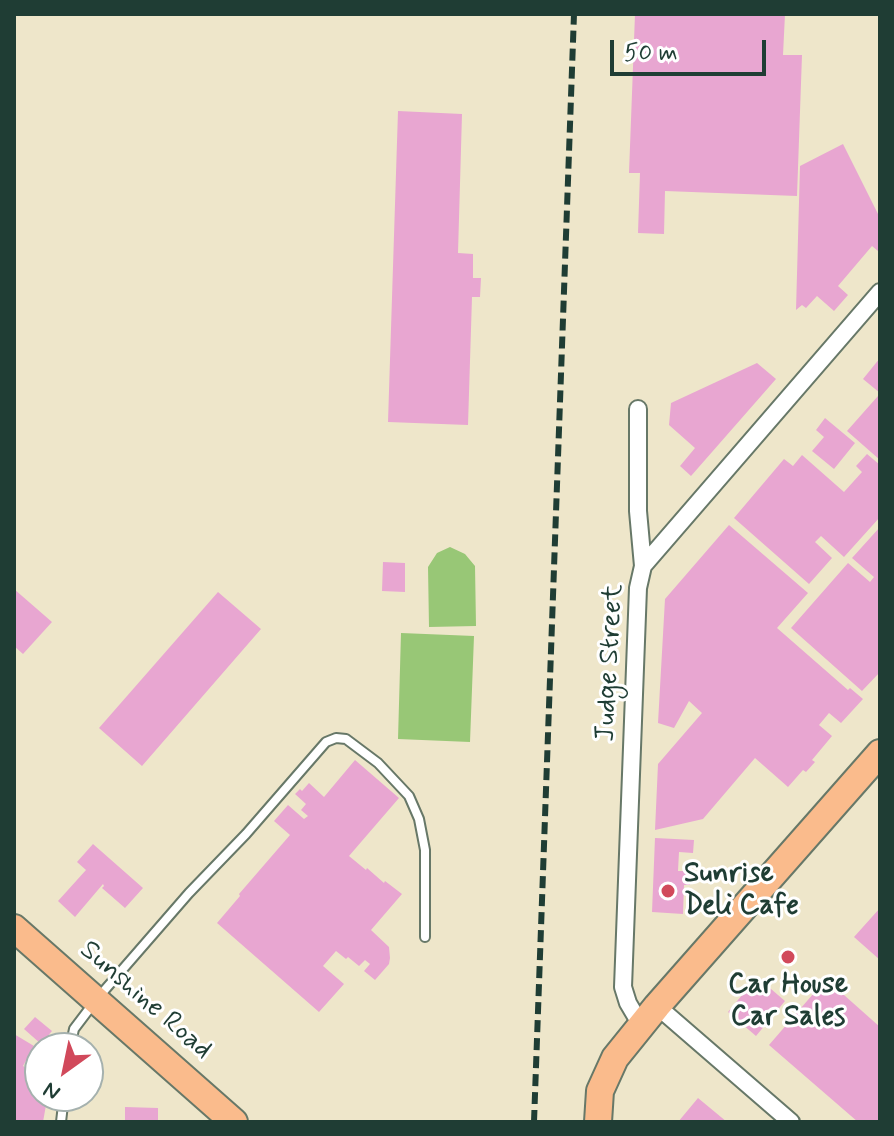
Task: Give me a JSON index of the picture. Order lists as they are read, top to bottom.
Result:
{
  "streets": {
    "main road": ["Sunshine Road"],
    "street": ["Judge Street"]
  },
  "places": ["Sunrise Deli Cafe", "Car House Car Sales"],
  "scale_bar": "50 m",
  "north": "bottom left"
}
